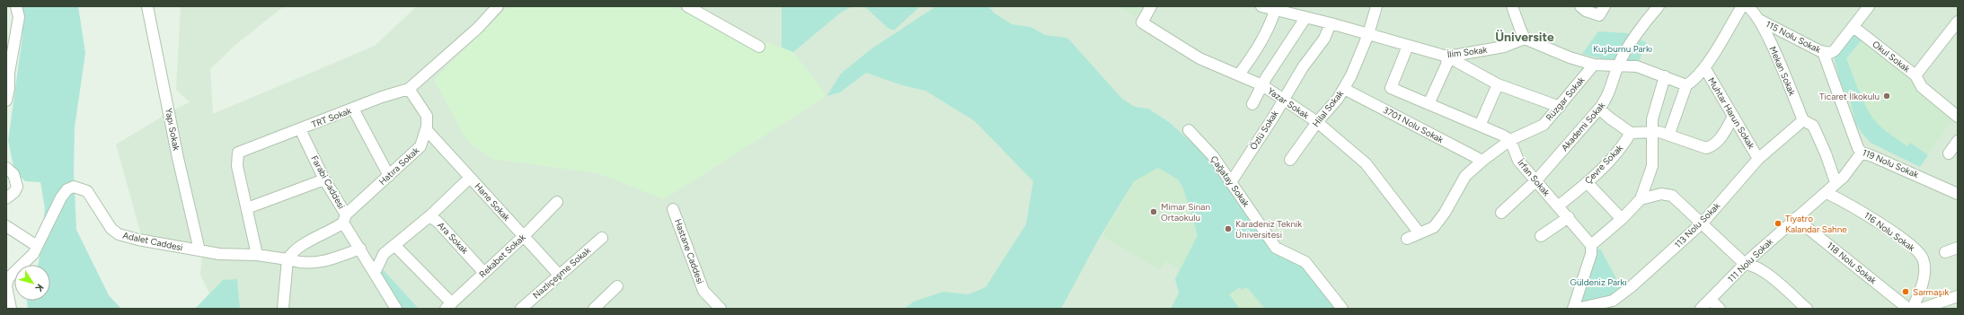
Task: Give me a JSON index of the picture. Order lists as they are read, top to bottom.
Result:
{
  "streets": {
    "street": [
      "115 Nolu Sokak",
      "İlim Sokak",
      "Okul Sokak",
      "Mekan Sokak",
      "Rüzgar Sokak",
      "Yazar Sokak",
      "Hilal Sokak",
      "Muhtar Harun Sokak",
      "TRT Sokak",
      "3701 Nolu Sokak",
      "Akademi Sokak",
      "Yapı Sokak",
      "Özlü Sokak",
      "119 Nolu Sokak",
      "Çevre Sokak",
      "Hatıra Sokak",
      "İrfan Sokak",
      "Çağatay Sokak",
      "Farabi Caddesi",
      "Hane Sokak",
      "113 Nolu Sokak",
      "116 Nolu Sokak",
      "Ara Sokak",
      "Adalet Caddesi",
      "Hastane Caddesi",
      "Rekabet Sokak",
      "111 Nolu Sokak",
      "118 Nolu Sokak",
      "Nazlıçeşme Sokak"
    ]
  },
  "crossings": [
    ["115 Nolu Sokak", "Okul Sokak"],
    ["115 Nolu Sokak", "Mekan Sokak"],
    ["115 Nolu Sokak", "119 Nolu Sokak"],
    ["İlim Sokak", "Hilal Sokak"],
    ["İlim Sokak", "Özlü Sokak"],
    ["Mekan Sokak", "113 Nolu Sokak"],
    ["Rüzgar Sokak", "Yazar Sokak"],
    ["Rüzgar Sokak", "3701 Nolu Sokak"],
    ["Rüzgar Sokak", "İrfan Sokak"],
    ["Yazar Sokak", "Hilal Sokak"],
    ["Yazar Sokak", "Özlü Sokak"],
    ["Hilal Sokak", "3701 Nolu Sokak"],
    ["Muhtar Harun Sokak", "113 Nolu Sokak"],
    ["TRT Sokak", "Hatıra Sokak"],
    ["TRT Sokak", "Farabi Caddesi"],
    ["TRT Sokak", "Adalet Caddesi"],
    ["Akademi Sokak", "İrfan Sokak"],
    ["Yapı Sokak", "Adalet Caddesi"],
    ["Özlü Sokak", "Çağatay Sokak"],
    ["119 Nolu Sokak", "111 Nolu Sokak"],
    ["Çevre Sokak", "İrfan Sokak"],
    ["Hatıra Sokak", "Farabi Caddesi"],
    ["Hatıra Sokak", "Hane Sokak"],
    ["Farabi Caddesi", "Ara Sokak"],
    ["Farabi Caddesi", "Adalet Caddesi"],
    ["Hane Sokak", "Rekabet Sokak"],
    ["Hane Sokak", "Nazlıçeşme Sokak"],
    ["116 Nolu Sokak", "111 Nolu Sokak"],
    ["Ara Sokak", "Rekabet Sokak"],
    ["111 Nolu Sokak", "118 Nolu Sokak"]
  ],
  "districts": ["Üniversite"],
  "parks": ["Kuşburnu Parkı", "Güldeniz Parkı"],
  "places": [
    "Ticaret İlkokulu",
    "Mimar Sinan Ortaokulu",
    "Tiyatro Kalandar Sahne",
    "Karadeniz Teknik Üniversitesi",
    "Sarmaşık"
  ],
  "north": "bottom right"
}
